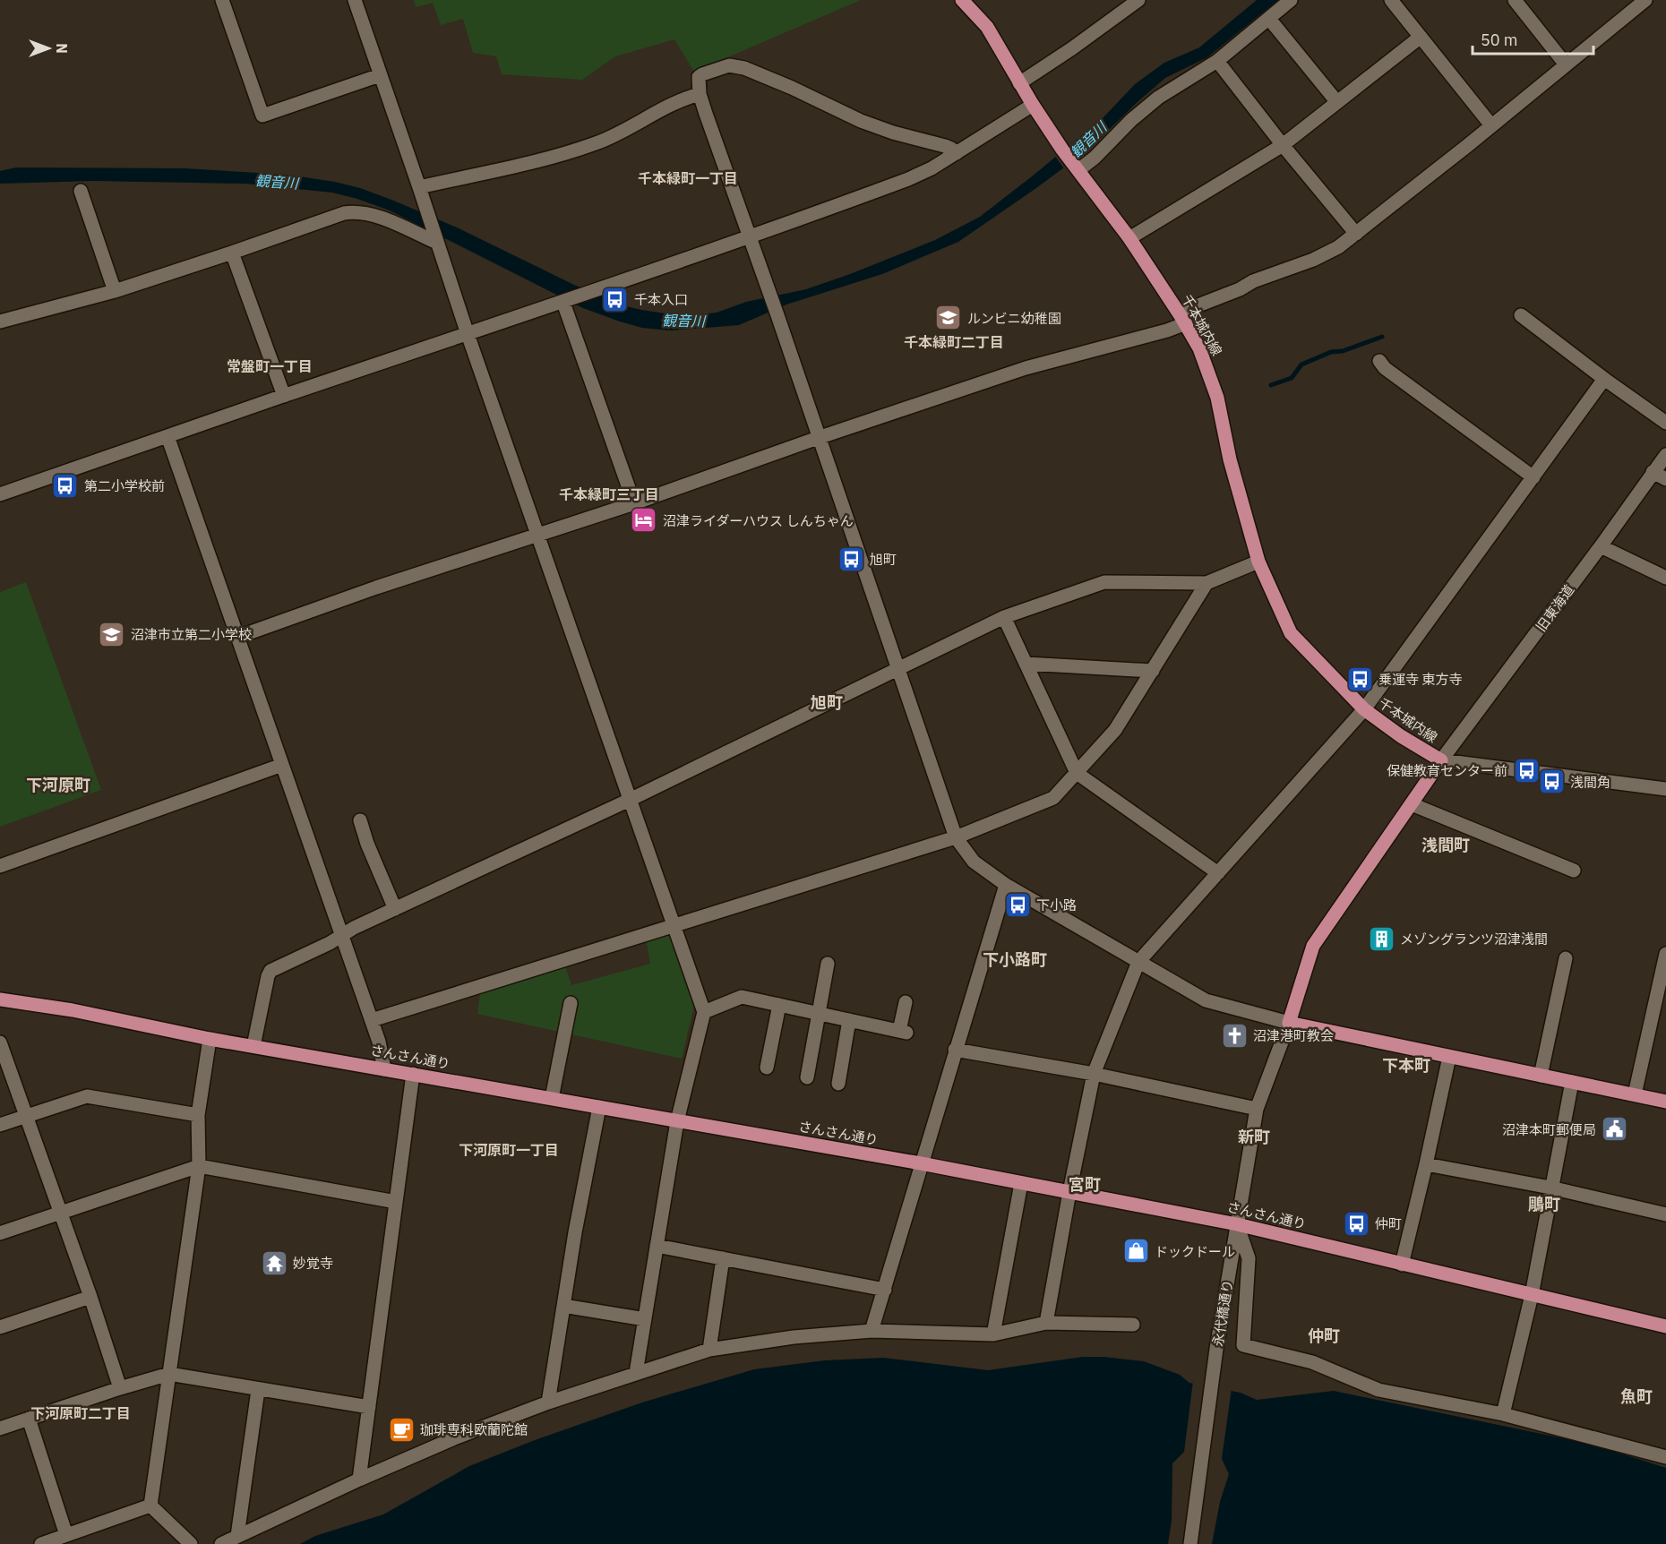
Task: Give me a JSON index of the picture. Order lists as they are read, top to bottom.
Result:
{
  "streets": {
    "main road": ["千本城内線", "さんさん通り"],
    "street": ["旧東海道", "永代橋通り"]
  },
  "crossings": [
    ["千本城内線", "旧東海道"],
    ["千本城内線", "永代橋通り"],
    ["さんさん通り", "永代橋通り"]
  ],
  "districts": [
    "千本緑町一丁目",
    "千本緑町二丁目",
    "常盤町一丁目",
    "千本緑町三丁目",
    "旭町",
    "下河原町",
    "浅間町",
    "下小路町",
    "下本町",
    "新町",
    "下河原町一丁目",
    "宮町",
    "鵰町",
    "仲町",
    "魚町",
    "下河原町二丁目"
  ],
  "water": ["観音川"],
  "places": {
    "bus stop": [
      "千本入口",
      "第二小学校前",
      "旭町",
      "乗運寺 東方寺",
      "保健教育センター前",
      "浅間角",
      "下小路",
      "仲町"
    ],
    "school or university": ["ルンビニ幼稚園", "沼津市立第二小学校"],
    "hotel": ["沼津ライダーハウス しんちゃん"],
    "building": ["メゾングランツ沼津浅間"],
    "church": ["沼津港町教会"],
    "public building": ["沼津本町郵便局"],
    "shop": ["ドックドール"],
    "temple": ["妙覚寺"],
    "cafe": ["珈琲専科欧蘭陀館"]
  },
  "scale_bar": "50 m",
  "north": "right"
}
